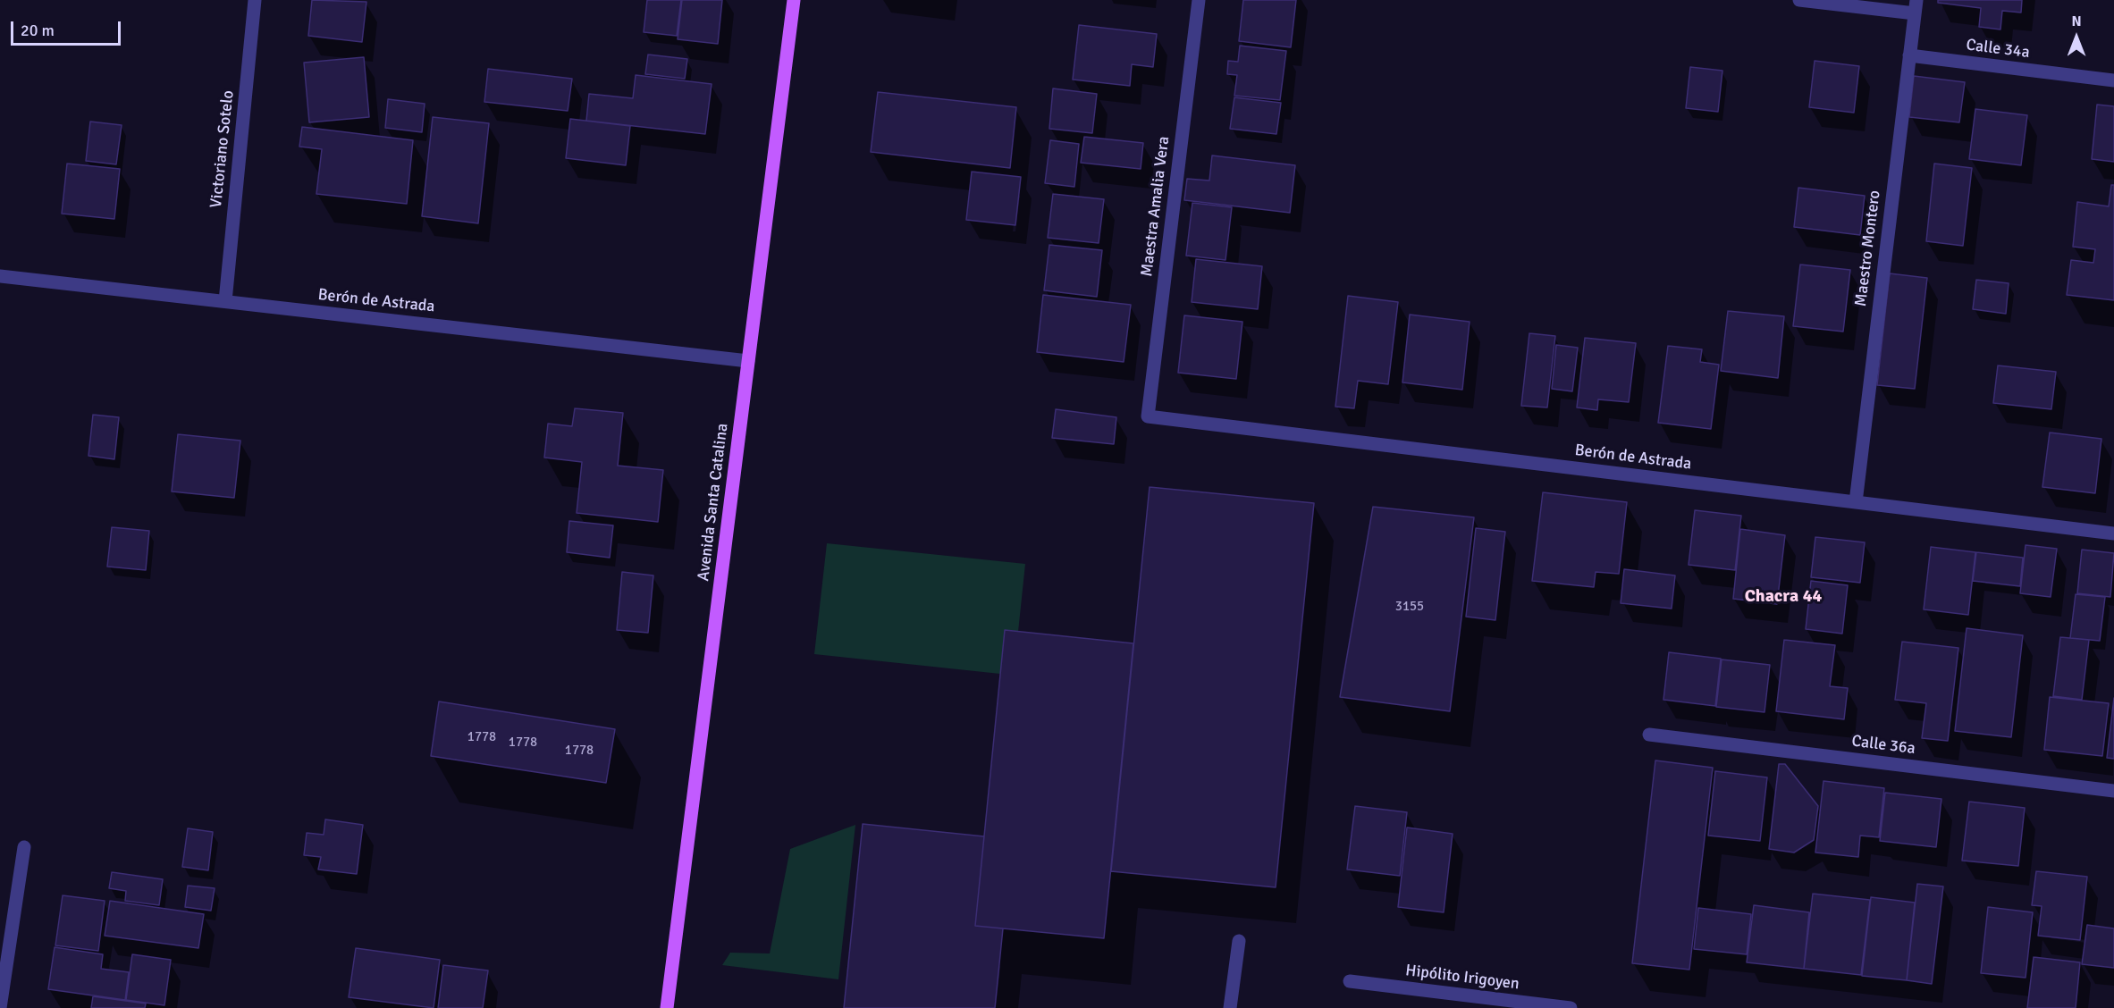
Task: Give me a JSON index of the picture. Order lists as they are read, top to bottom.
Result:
{
  "streets": {
    "main road": ["Avenida Santa Catalina"],
    "street": [
      "Calle 34a",
      "Victoriano Sotelo",
      "Maestra Amalia Vera",
      "Maestro Montero",
      "Berón de Astrada",
      "Calle 36a",
      "Hipólito Irigoyen"
    ]
  },
  "crossings": [
    ["Calle 34a", "Maestro Montero"],
    ["Victoriano Sotelo", "Berón de Astrada"],
    ["Maestra Amalia Vera", "Berón de Astrada"],
    ["Maestro Montero", "Berón de Astrada"],
    ["Berón de Astrada", "Avenida Santa Catalina"]
  ],
  "districts": ["Chacra 44"],
  "house_numbers": [
    "3155",
    "1778",
    "1778",
    "1778"
  ],
  "scale_bar": "20 m",
  "north": "top"
}
